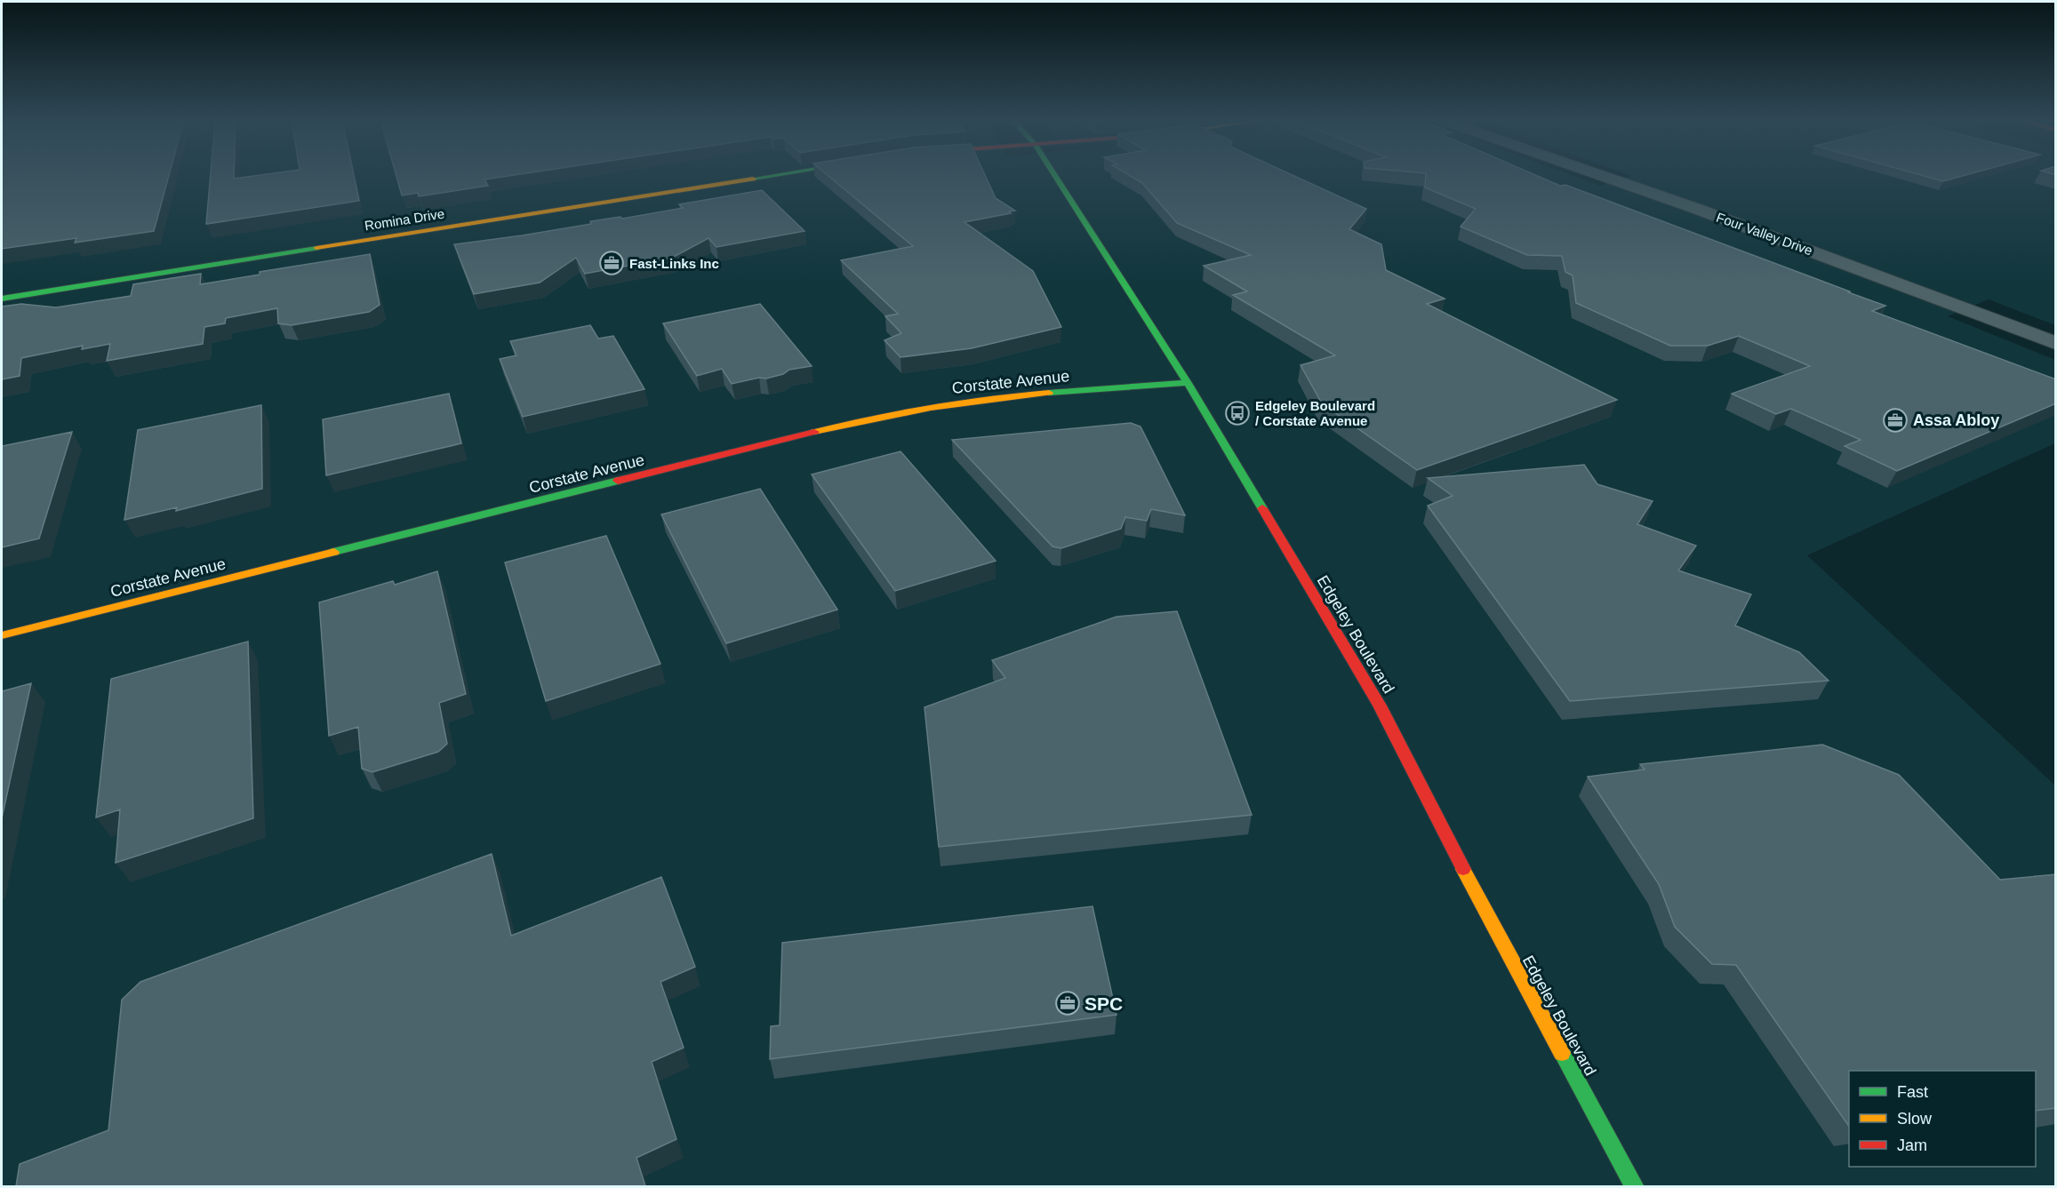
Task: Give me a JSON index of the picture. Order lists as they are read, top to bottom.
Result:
{
  "streets": {
    "main road": ["Romina Drive", "Corstate Avenue", "Edgeley Boulevard"],
    "street": ["Four Valley Drive"]
  },
  "crossings": [
    ["Corstate Avenue", "Edgeley Boulevard"]
  ],
  "places": {
    "office": ["Fast-Links Inc", "Assa Abloy", "SPC"],
    "bus stop": ["Edgeley Boulevard / Corstate Avenue"]
  },
  "legend": ["Fast", "Slow", "Jam"]
}
